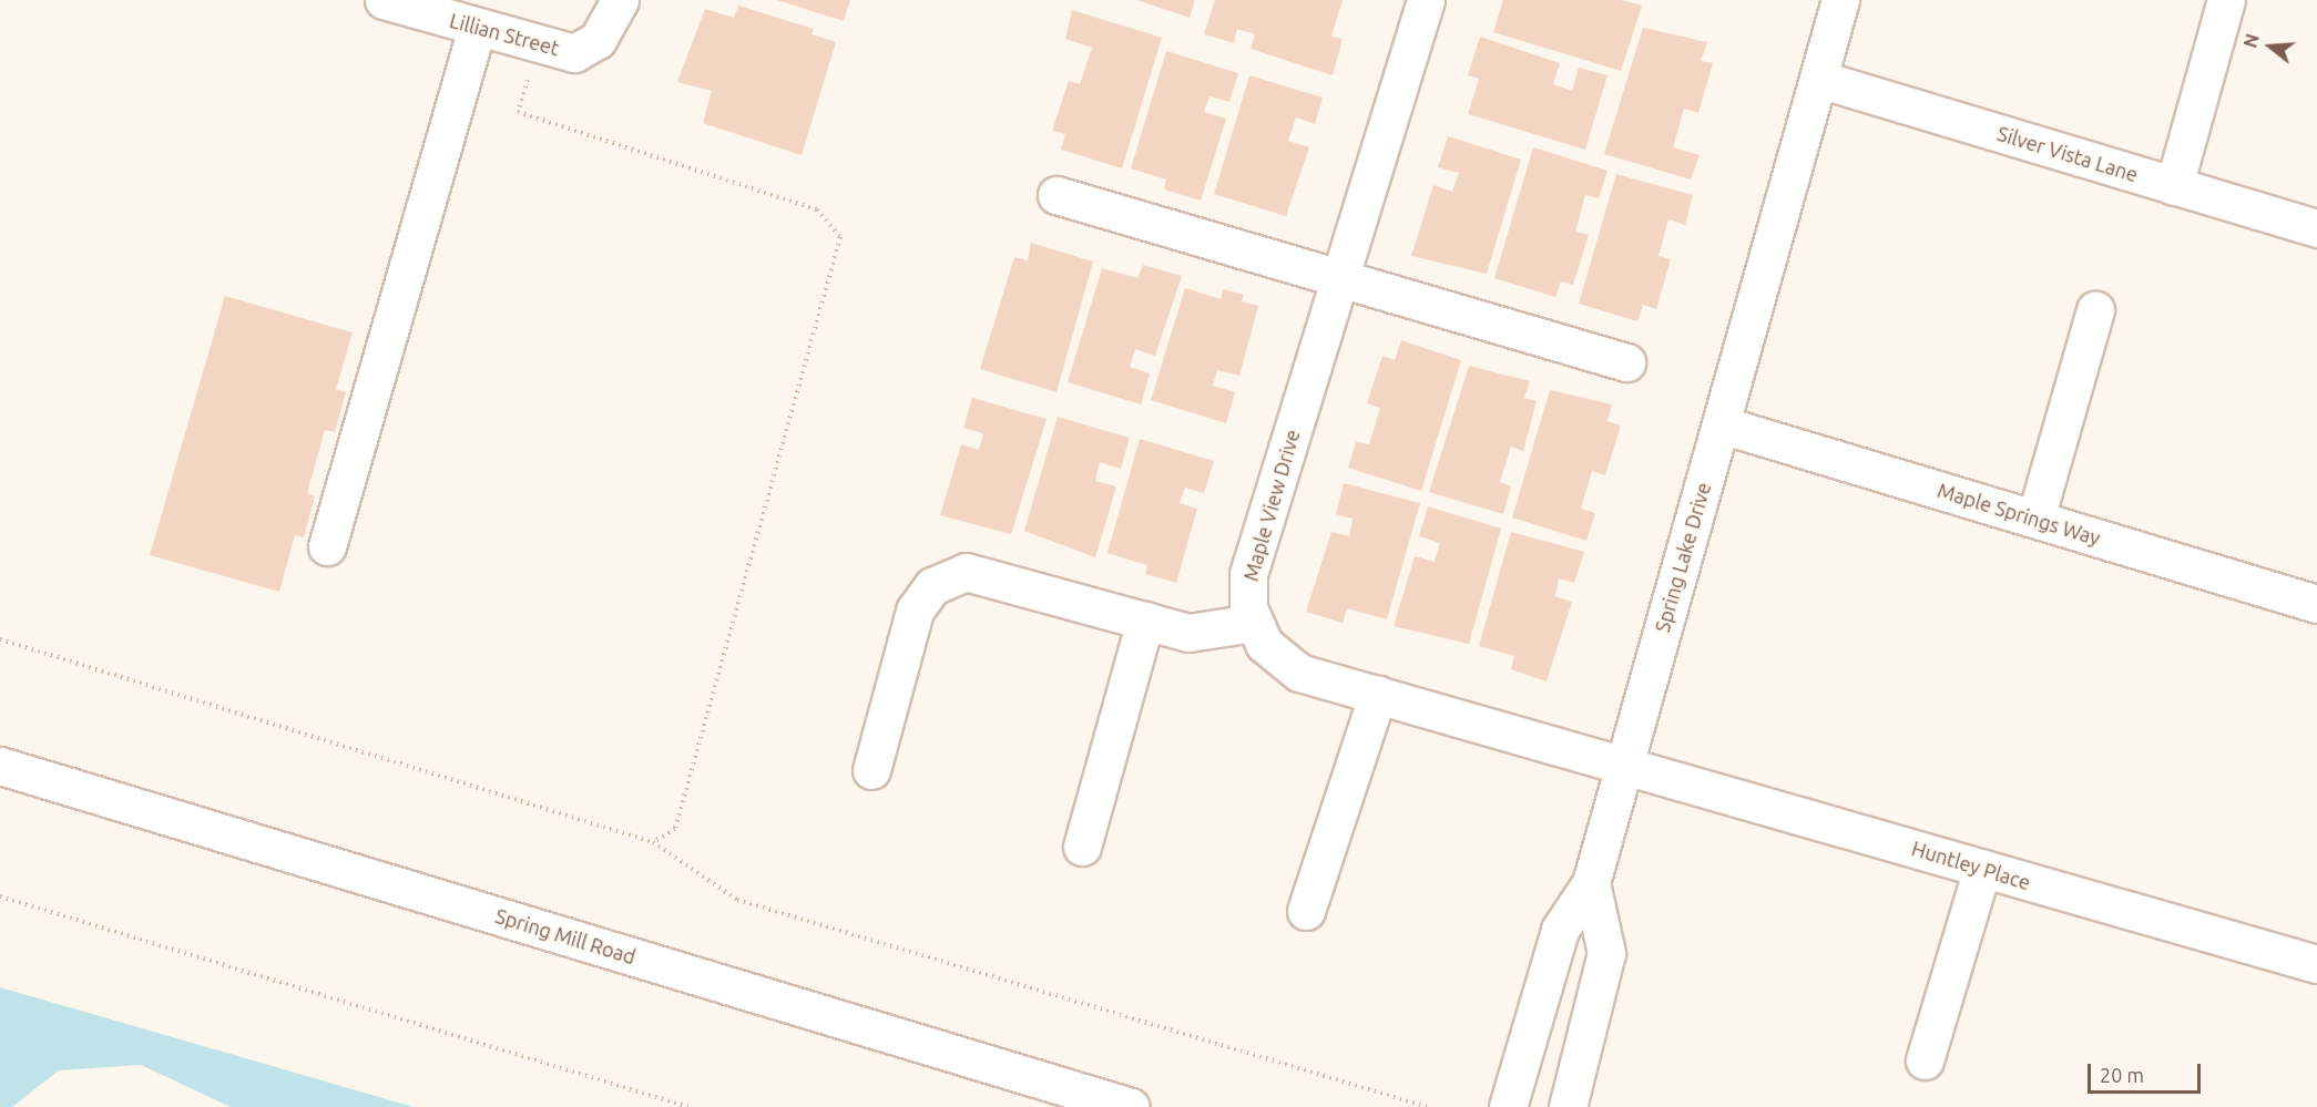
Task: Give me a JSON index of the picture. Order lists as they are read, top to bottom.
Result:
{
  "streets": {
    "street": [
      "Lillian Street",
      "Silver Vista Lane",
      "Maple View Drive",
      "Maple Springs Way",
      "Spring Lake Drive",
      "Huntley Place",
      "Spring Mill Road"
    ]
  },
  "crossings": [
    ["Silver Vista Lane", "Spring Lake Drive"],
    ["Maple View Drive", "Spring Lake Drive"],
    ["Maple View Drive", "Huntley Place"],
    ["Maple Springs Way", "Spring Lake Drive"],
    ["Spring Lake Drive", "Huntley Place"]
  ],
  "scale_bar": "20 m",
  "north": "left"
}
